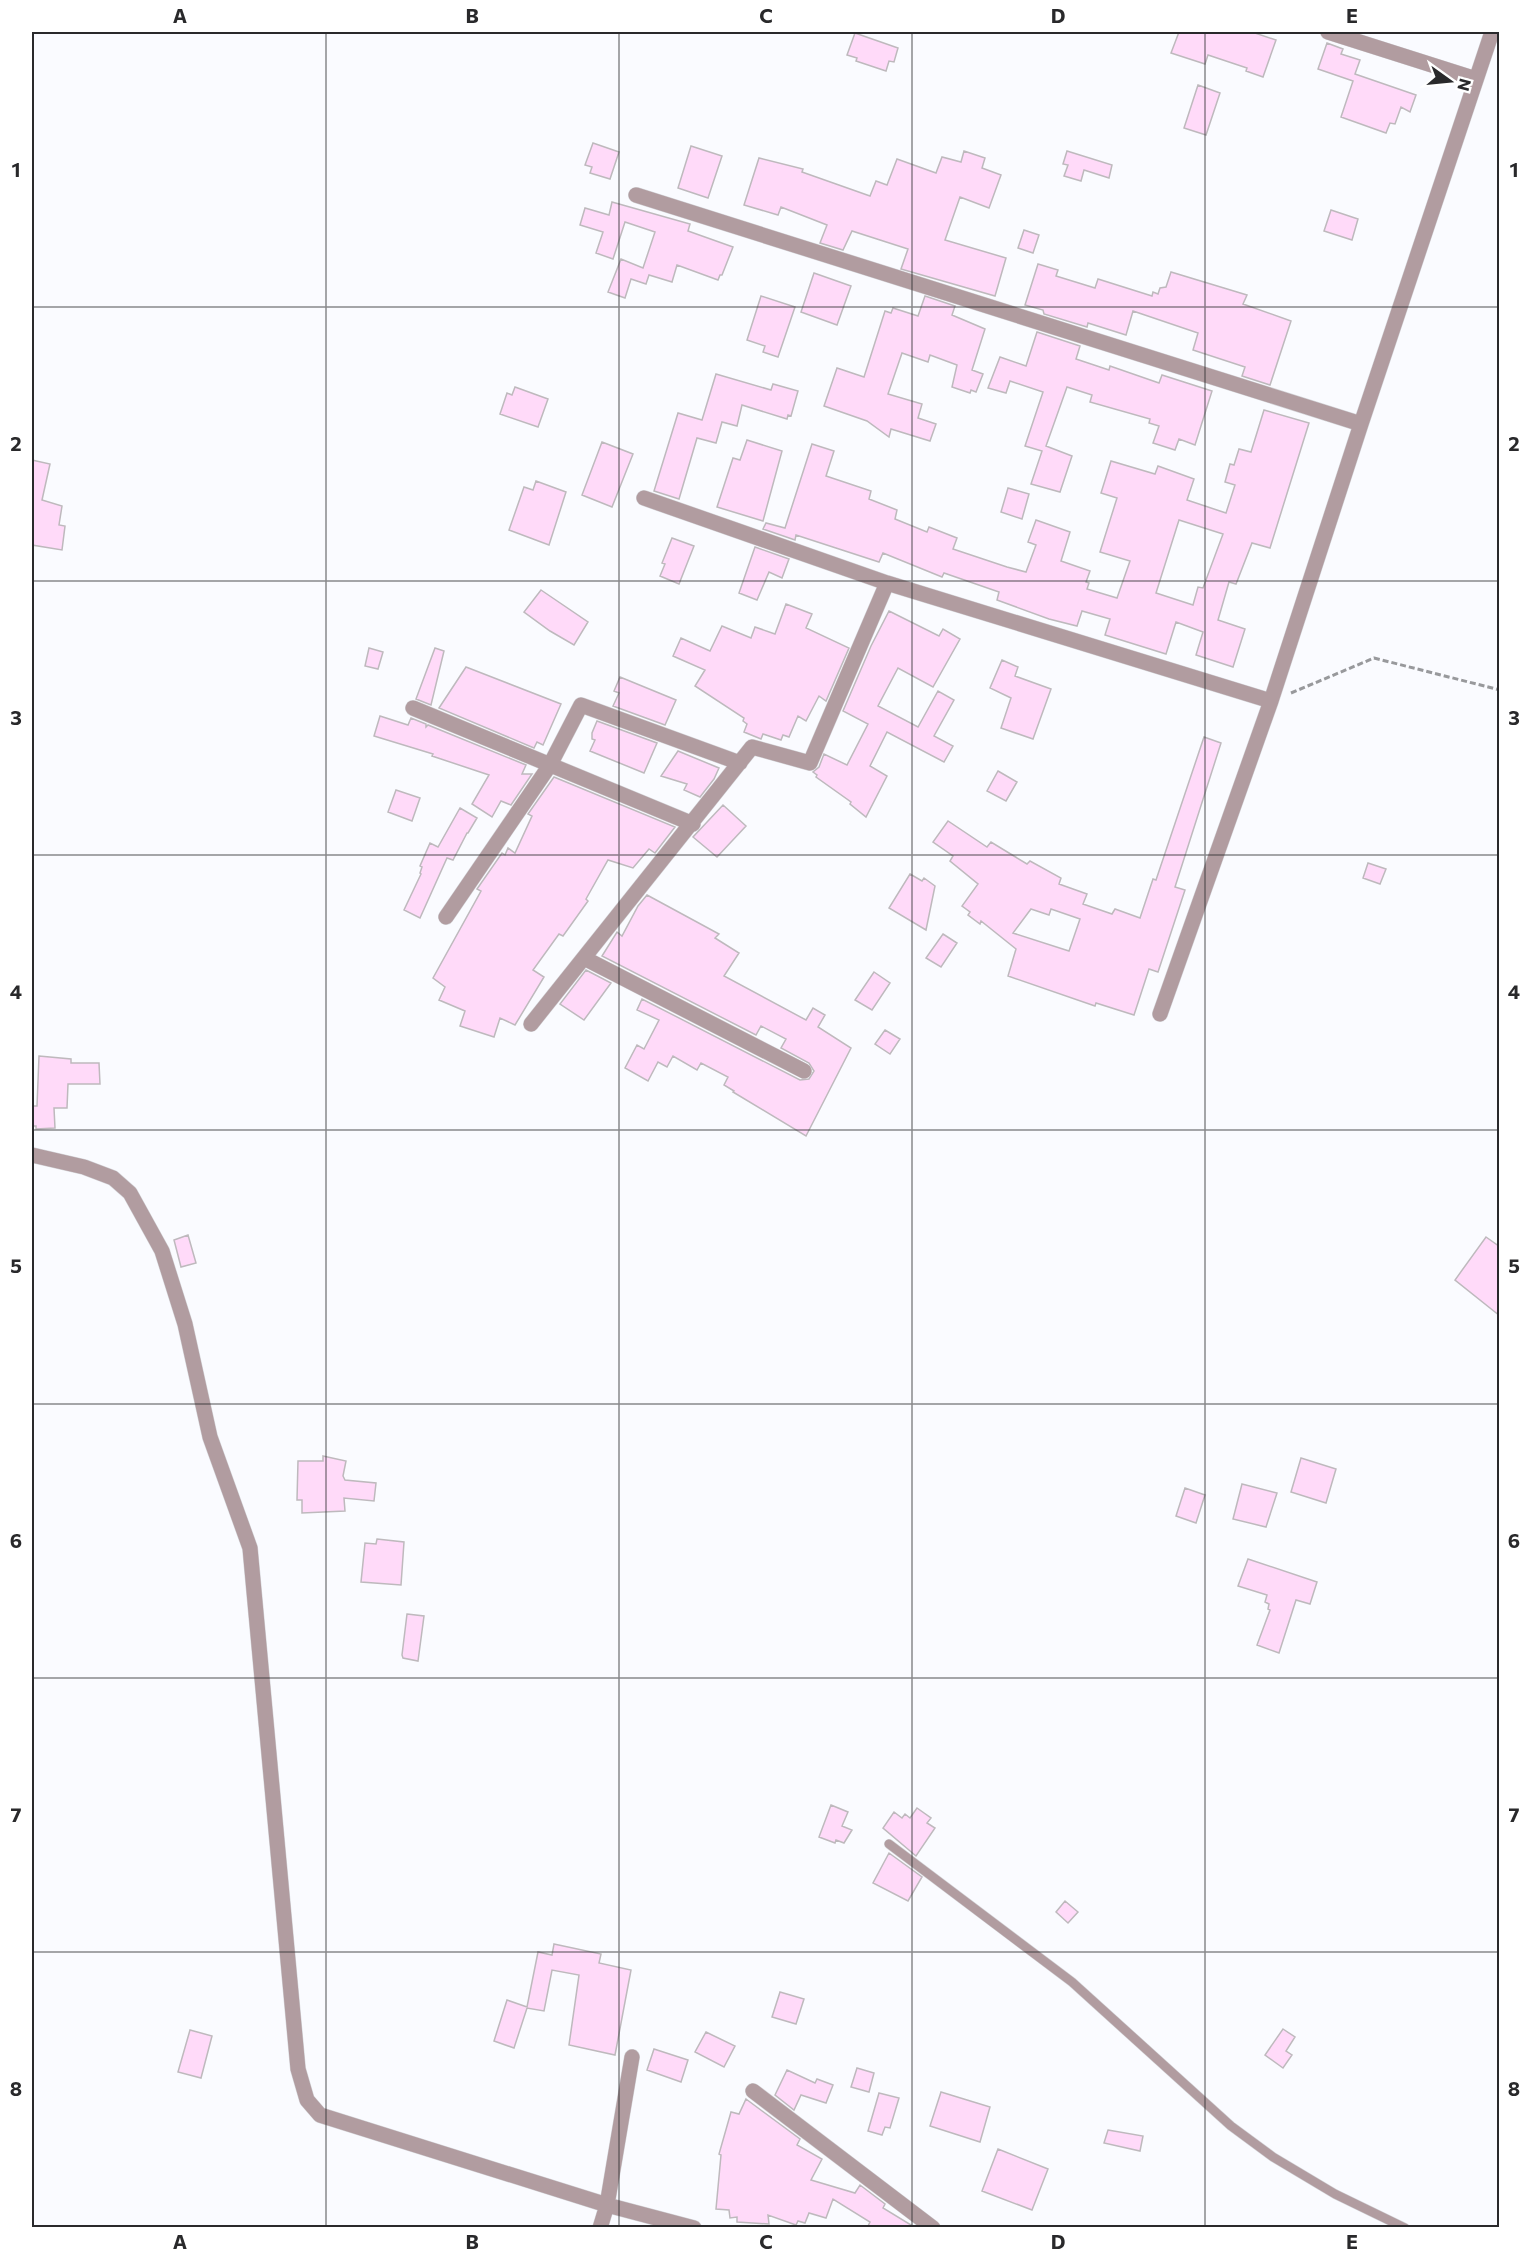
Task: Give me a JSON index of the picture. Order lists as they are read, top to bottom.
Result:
{
  "north": "right",
  "grid": {
    "columns": [
      "A",
      "B",
      "C",
      "D",
      "E"
    ],
    "rows": [
      "1",
      "2",
      "3",
      "4",
      "5",
      "6",
      "7",
      "8"
    ]
  }
}
